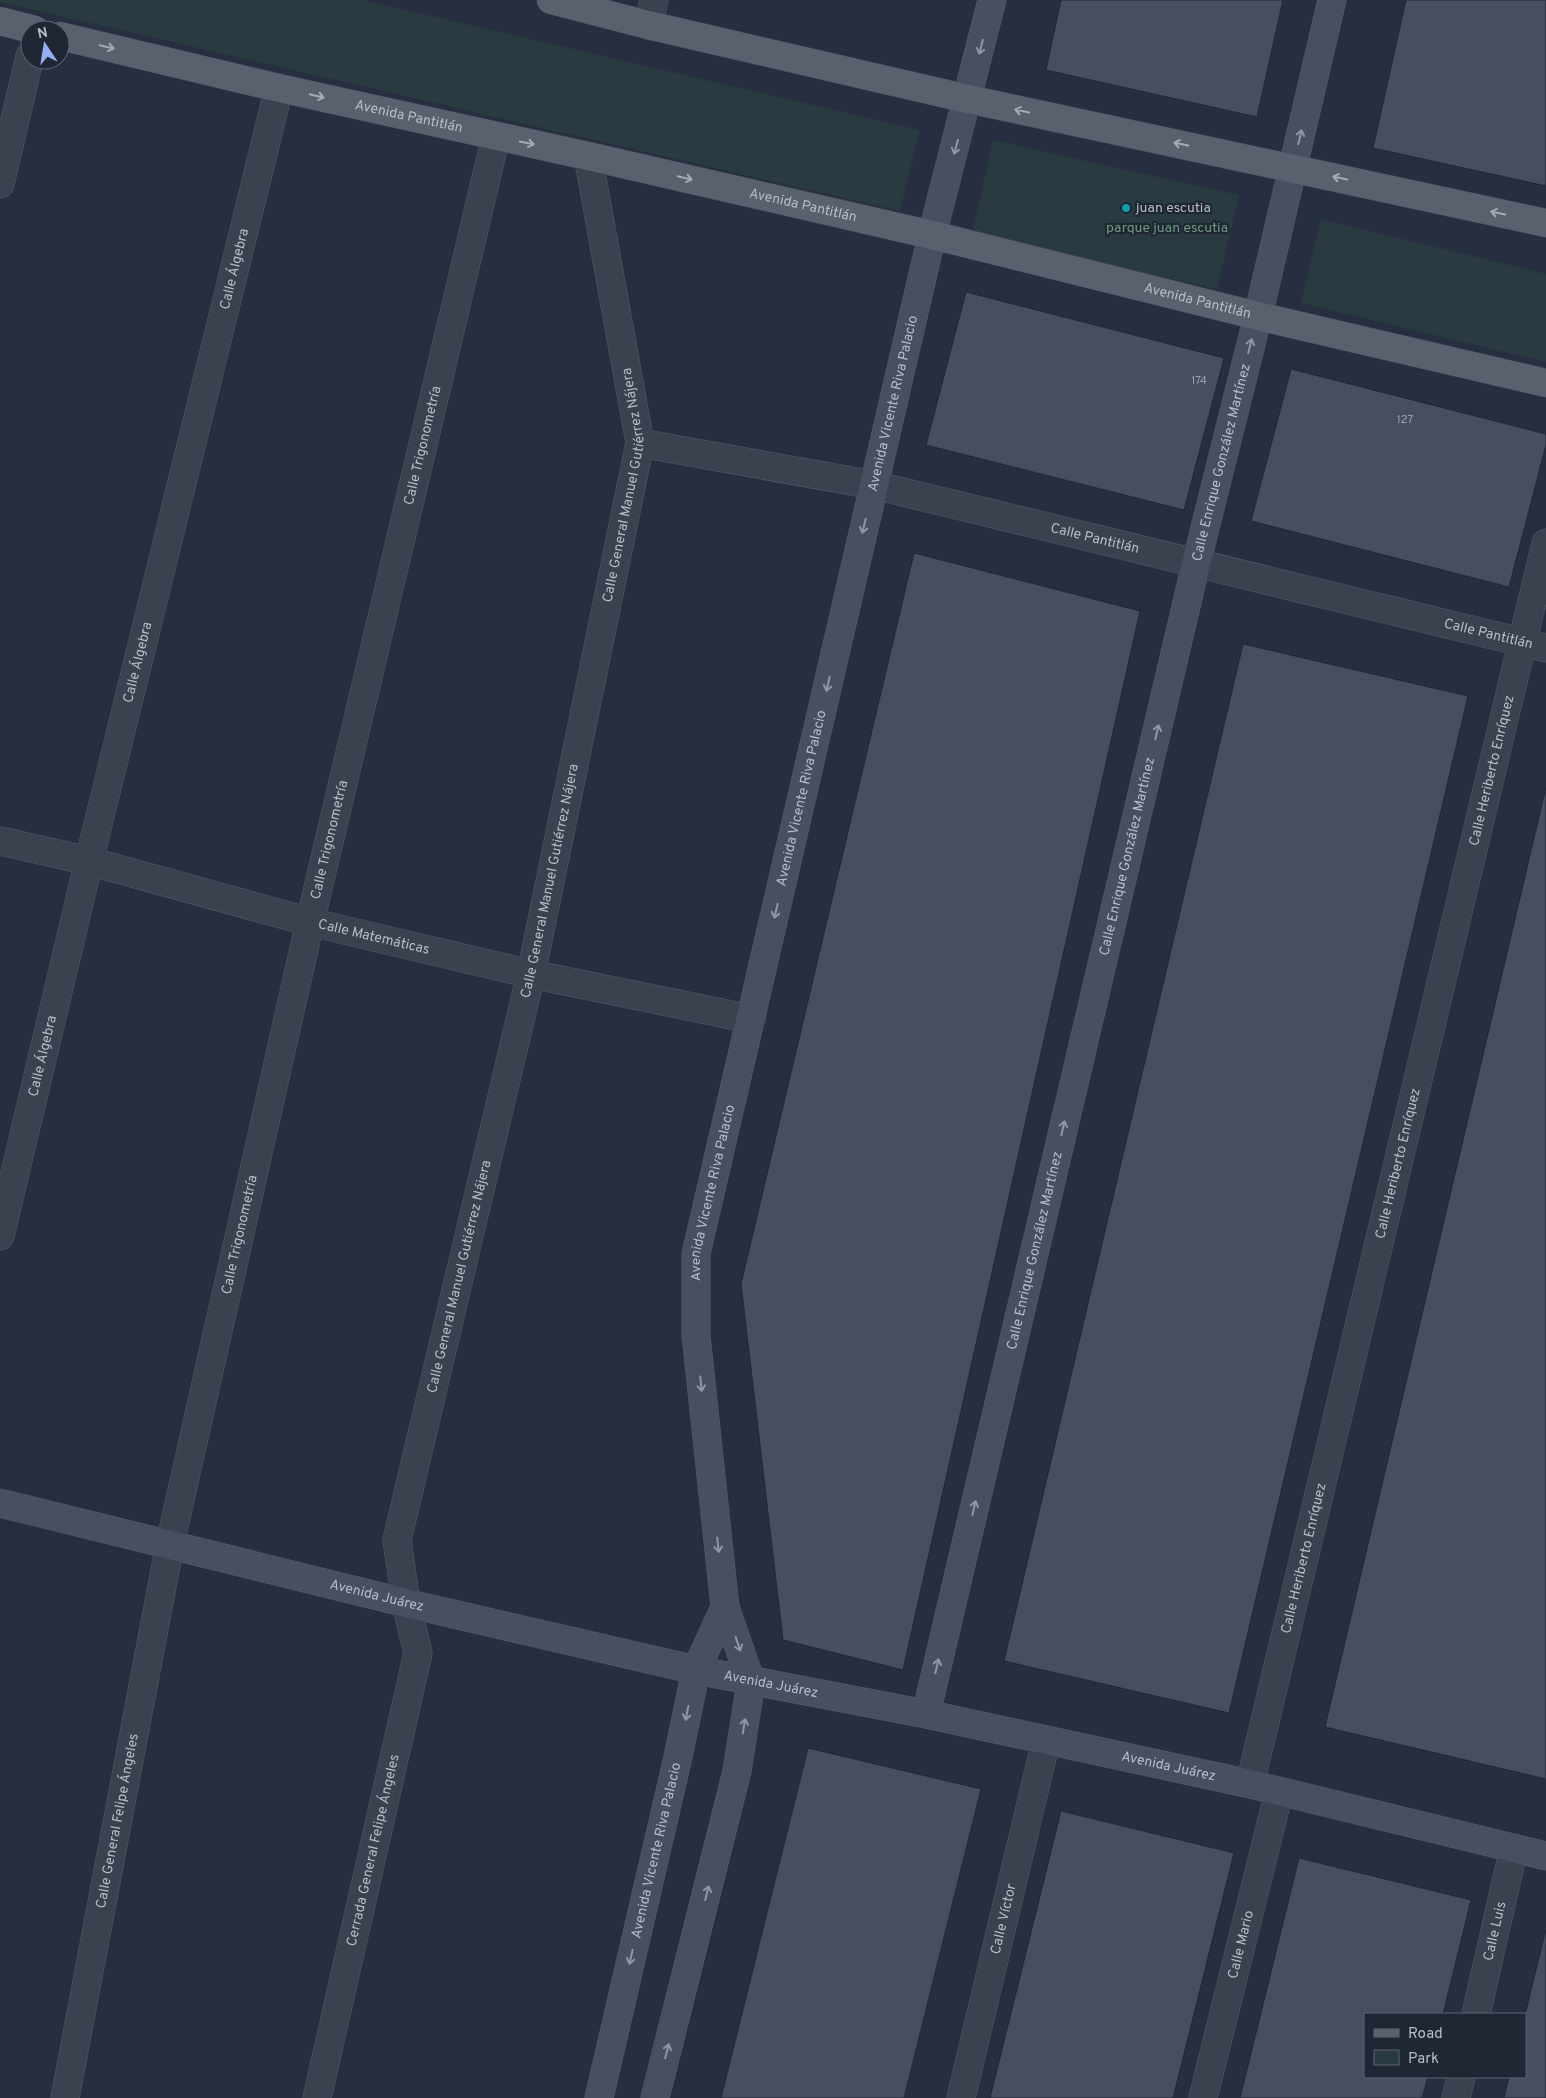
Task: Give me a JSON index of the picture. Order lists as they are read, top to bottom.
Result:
{
  "streets": {
    "main road": ["Avenida Pantitlán"],
    "street": [
      "Calle Álgebra",
      "Avenida Vicente Riva Palacio",
      "Calle Trigonometría",
      "Calle Enrique González Martínez",
      "Calle General Manuel Gutiérrez Nájera",
      "Calle Pantitlán",
      "Calle Heriberto Enríquez",
      "Calle Matemáticas",
      "Avenida Juárez",
      "Calle General Felipe Ángeles",
      "Cerrada General Felipe Ángeles",
      "Calle Víctor",
      "Calle Luis",
      "Calle Mario"
    ]
  },
  "crossings": [
    ["Avenida Pantitlán", "Calle Álgebra"],
    ["Avenida Pantitlán", "Avenida Vicente Riva Palacio"],
    ["Avenida Pantitlán", "Calle Trigonometría"],
    ["Avenida Pantitlán", "Calle Enrique González Martínez"],
    ["Avenida Pantitlán", "Calle General Manuel Gutiérrez Nájera"],
    ["Calle Álgebra", "Calle Matemáticas"],
    ["Avenida Vicente Riva Palacio", "Calle Pantitlán"],
    ["Avenida Vicente Riva Palacio", "Calle Matemáticas"],
    ["Avenida Vicente Riva Palacio", "Avenida Juárez"],
    ["Calle Trigonometría", "Calle Matemáticas"],
    ["Calle Trigonometría", "Avenida Juárez"],
    ["Calle Trigonometría", "Calle General Felipe Ángeles"],
    ["Calle Enrique González Martínez", "Calle Pantitlán"],
    ["Calle Enrique González Martínez", "Avenida Juárez"],
    ["Calle General Manuel Gutiérrez Nájera", "Calle Pantitlán"],
    ["Calle General Manuel Gutiérrez Nájera", "Calle Matemáticas"],
    ["Calle General Manuel Gutiérrez Nájera", "Avenida Juárez"],
    ["Calle General Manuel Gutiérrez Nájera", "Cerrada General Felipe Ángeles"],
    ["Calle Pantitlán", "Calle Heriberto Enríquez"],
    ["Calle Heriberto Enríquez", "Avenida Juárez"],
    ["Avenida Juárez", "Calle General Felipe Ángeles"],
    ["Avenida Juárez", "Cerrada General Felipe Ángeles"],
    ["Avenida Juárez", "Calle Víctor"],
    ["Avenida Juárez", "Calle Luis"],
    ["Avenida Juárez", "Calle Mario"]
  ],
  "one_way": ["Calle Enrique González Martínez"],
  "parks": ["parque juan escutia"],
  "places": ["juan escutia"],
  "house_numbers": ["174", "127"],
  "legend": ["Road", "Park"],
  "north": "top"
}
